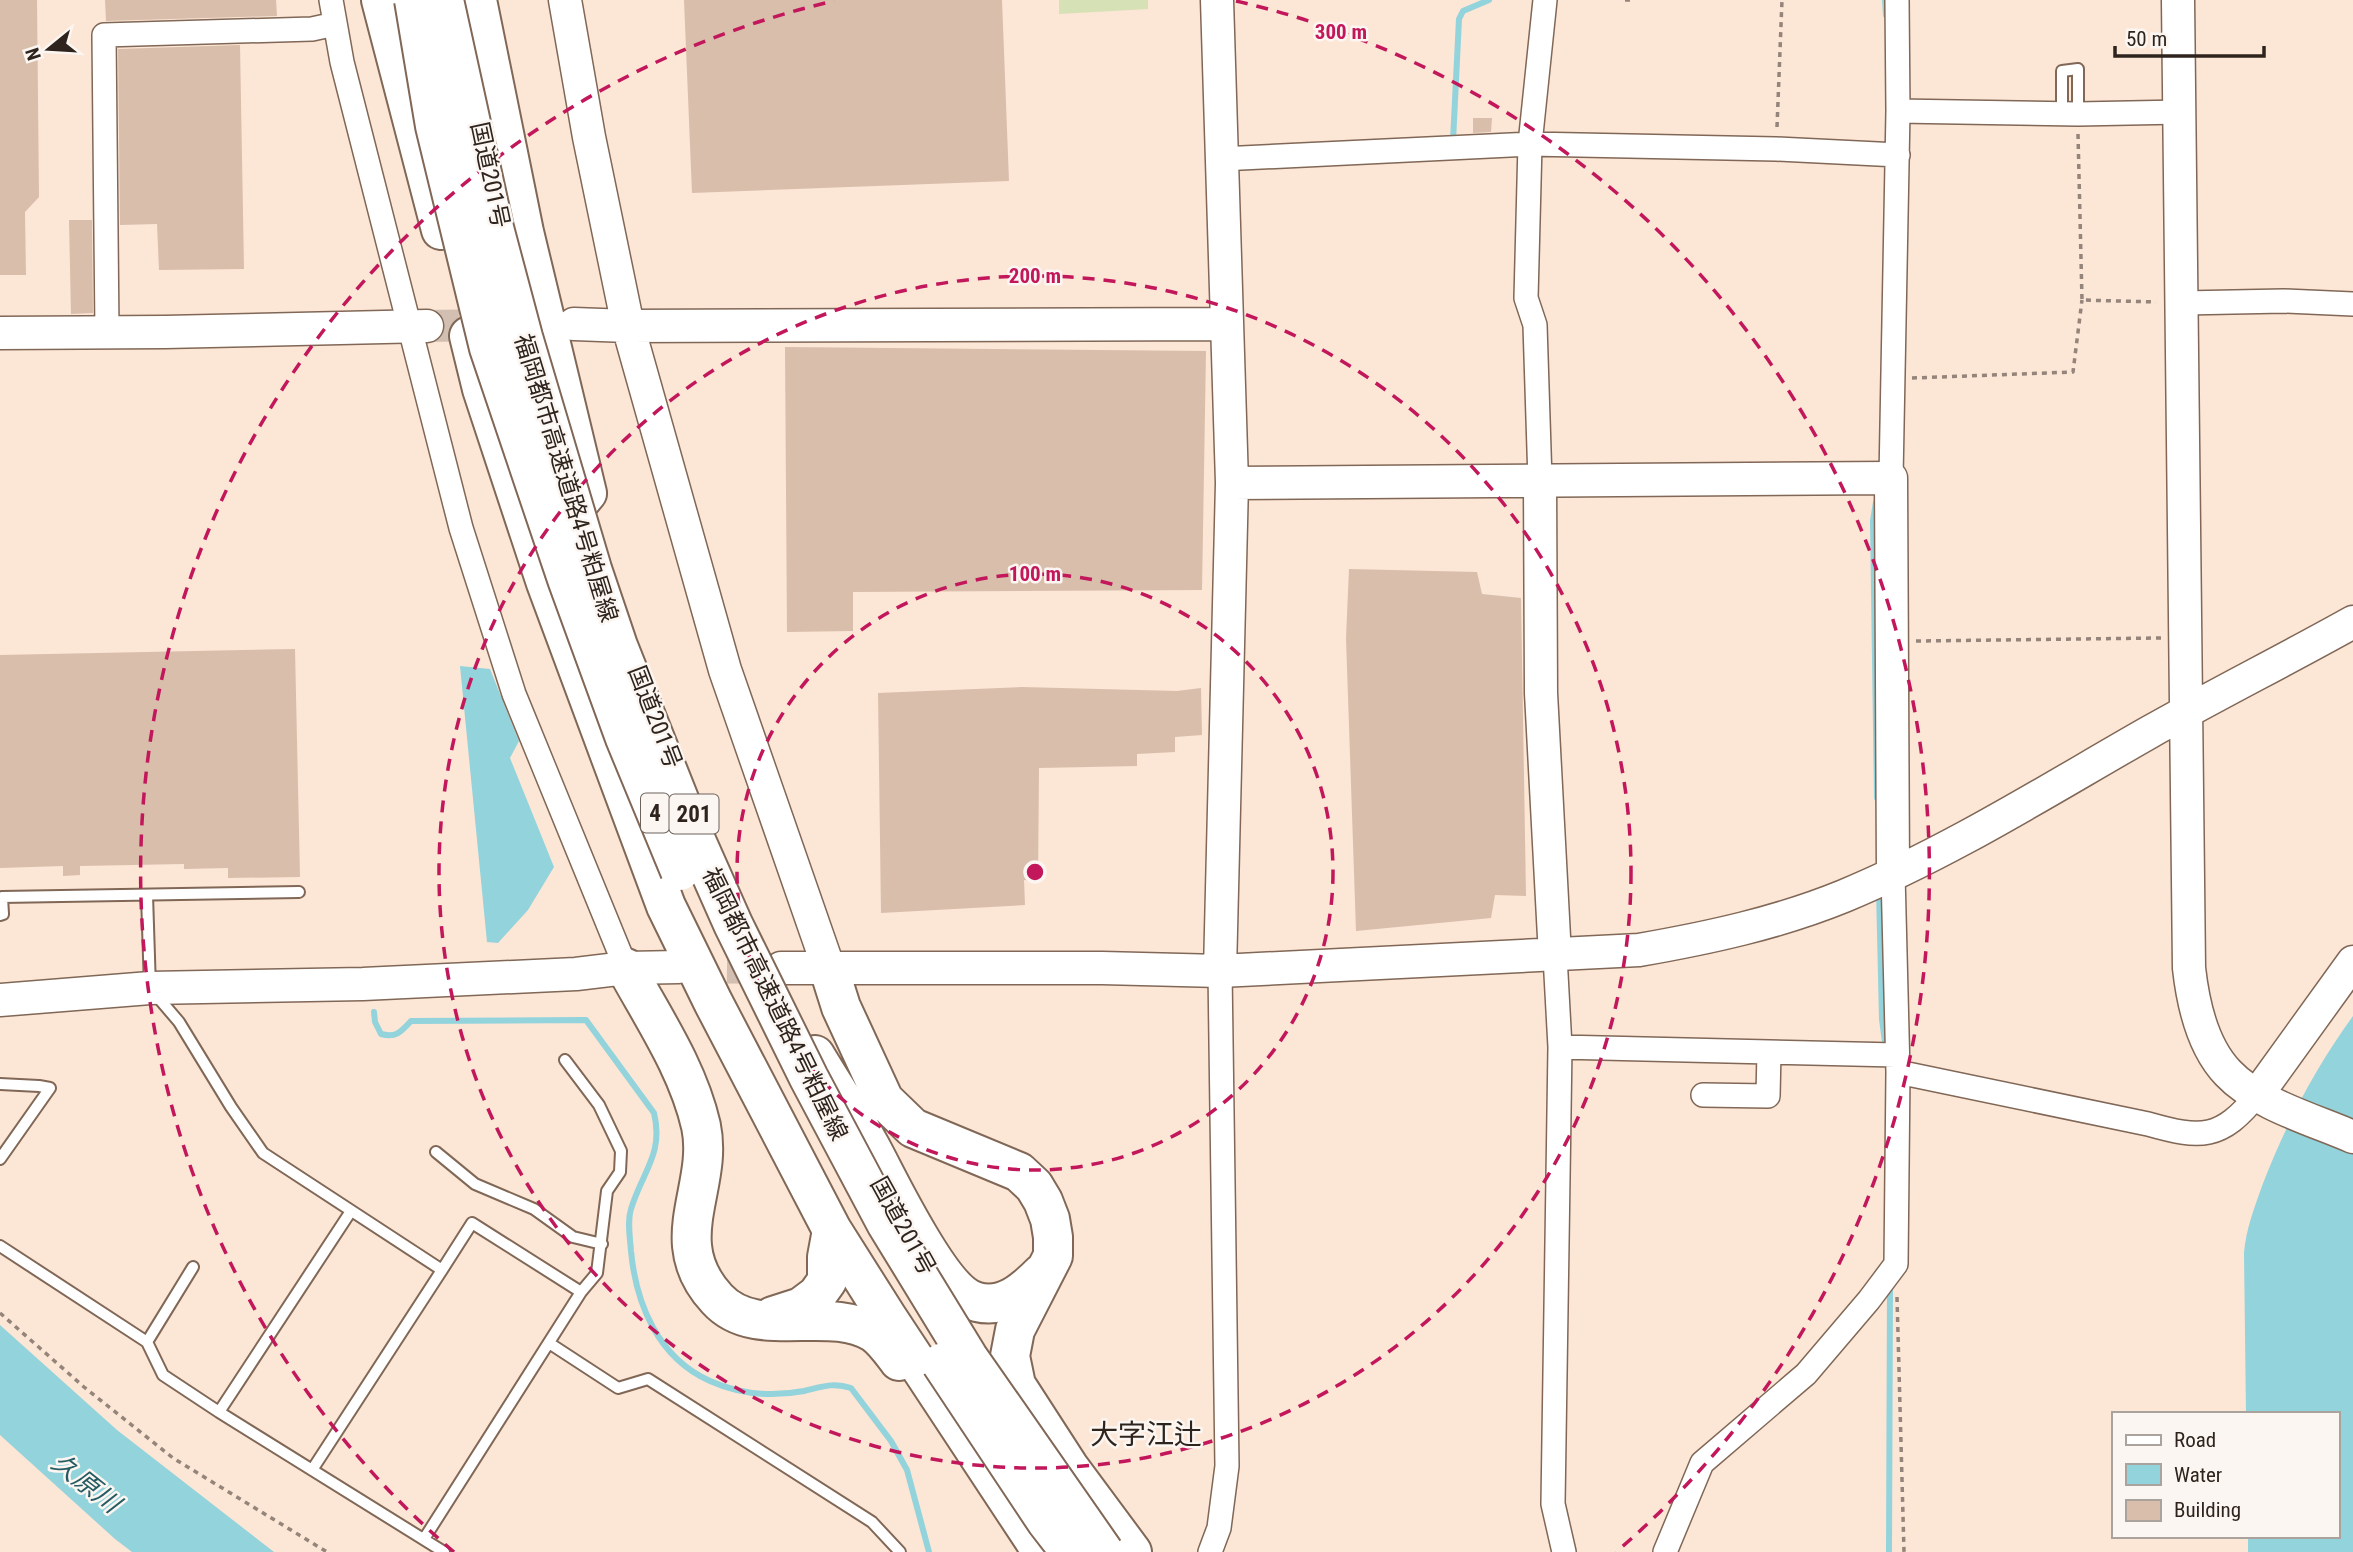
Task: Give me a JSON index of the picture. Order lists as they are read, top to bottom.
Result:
{
  "streets": {
    "highway": [
      "国道201号",
      "福岡都市高速道路4号粕屋線",
      "4",
      "201"
    ]
  },
  "crossings": [
    ["福岡都市高速道路4号粕屋線", "201"]
  ],
  "districts": ["大字江辻"],
  "water": ["久原川"],
  "legend": ["Road", "Water", "Building"],
  "scale_bar": "50 m",
  "north": "left",
  "rings": ["300 m", "200 m", "100 m"]
}
